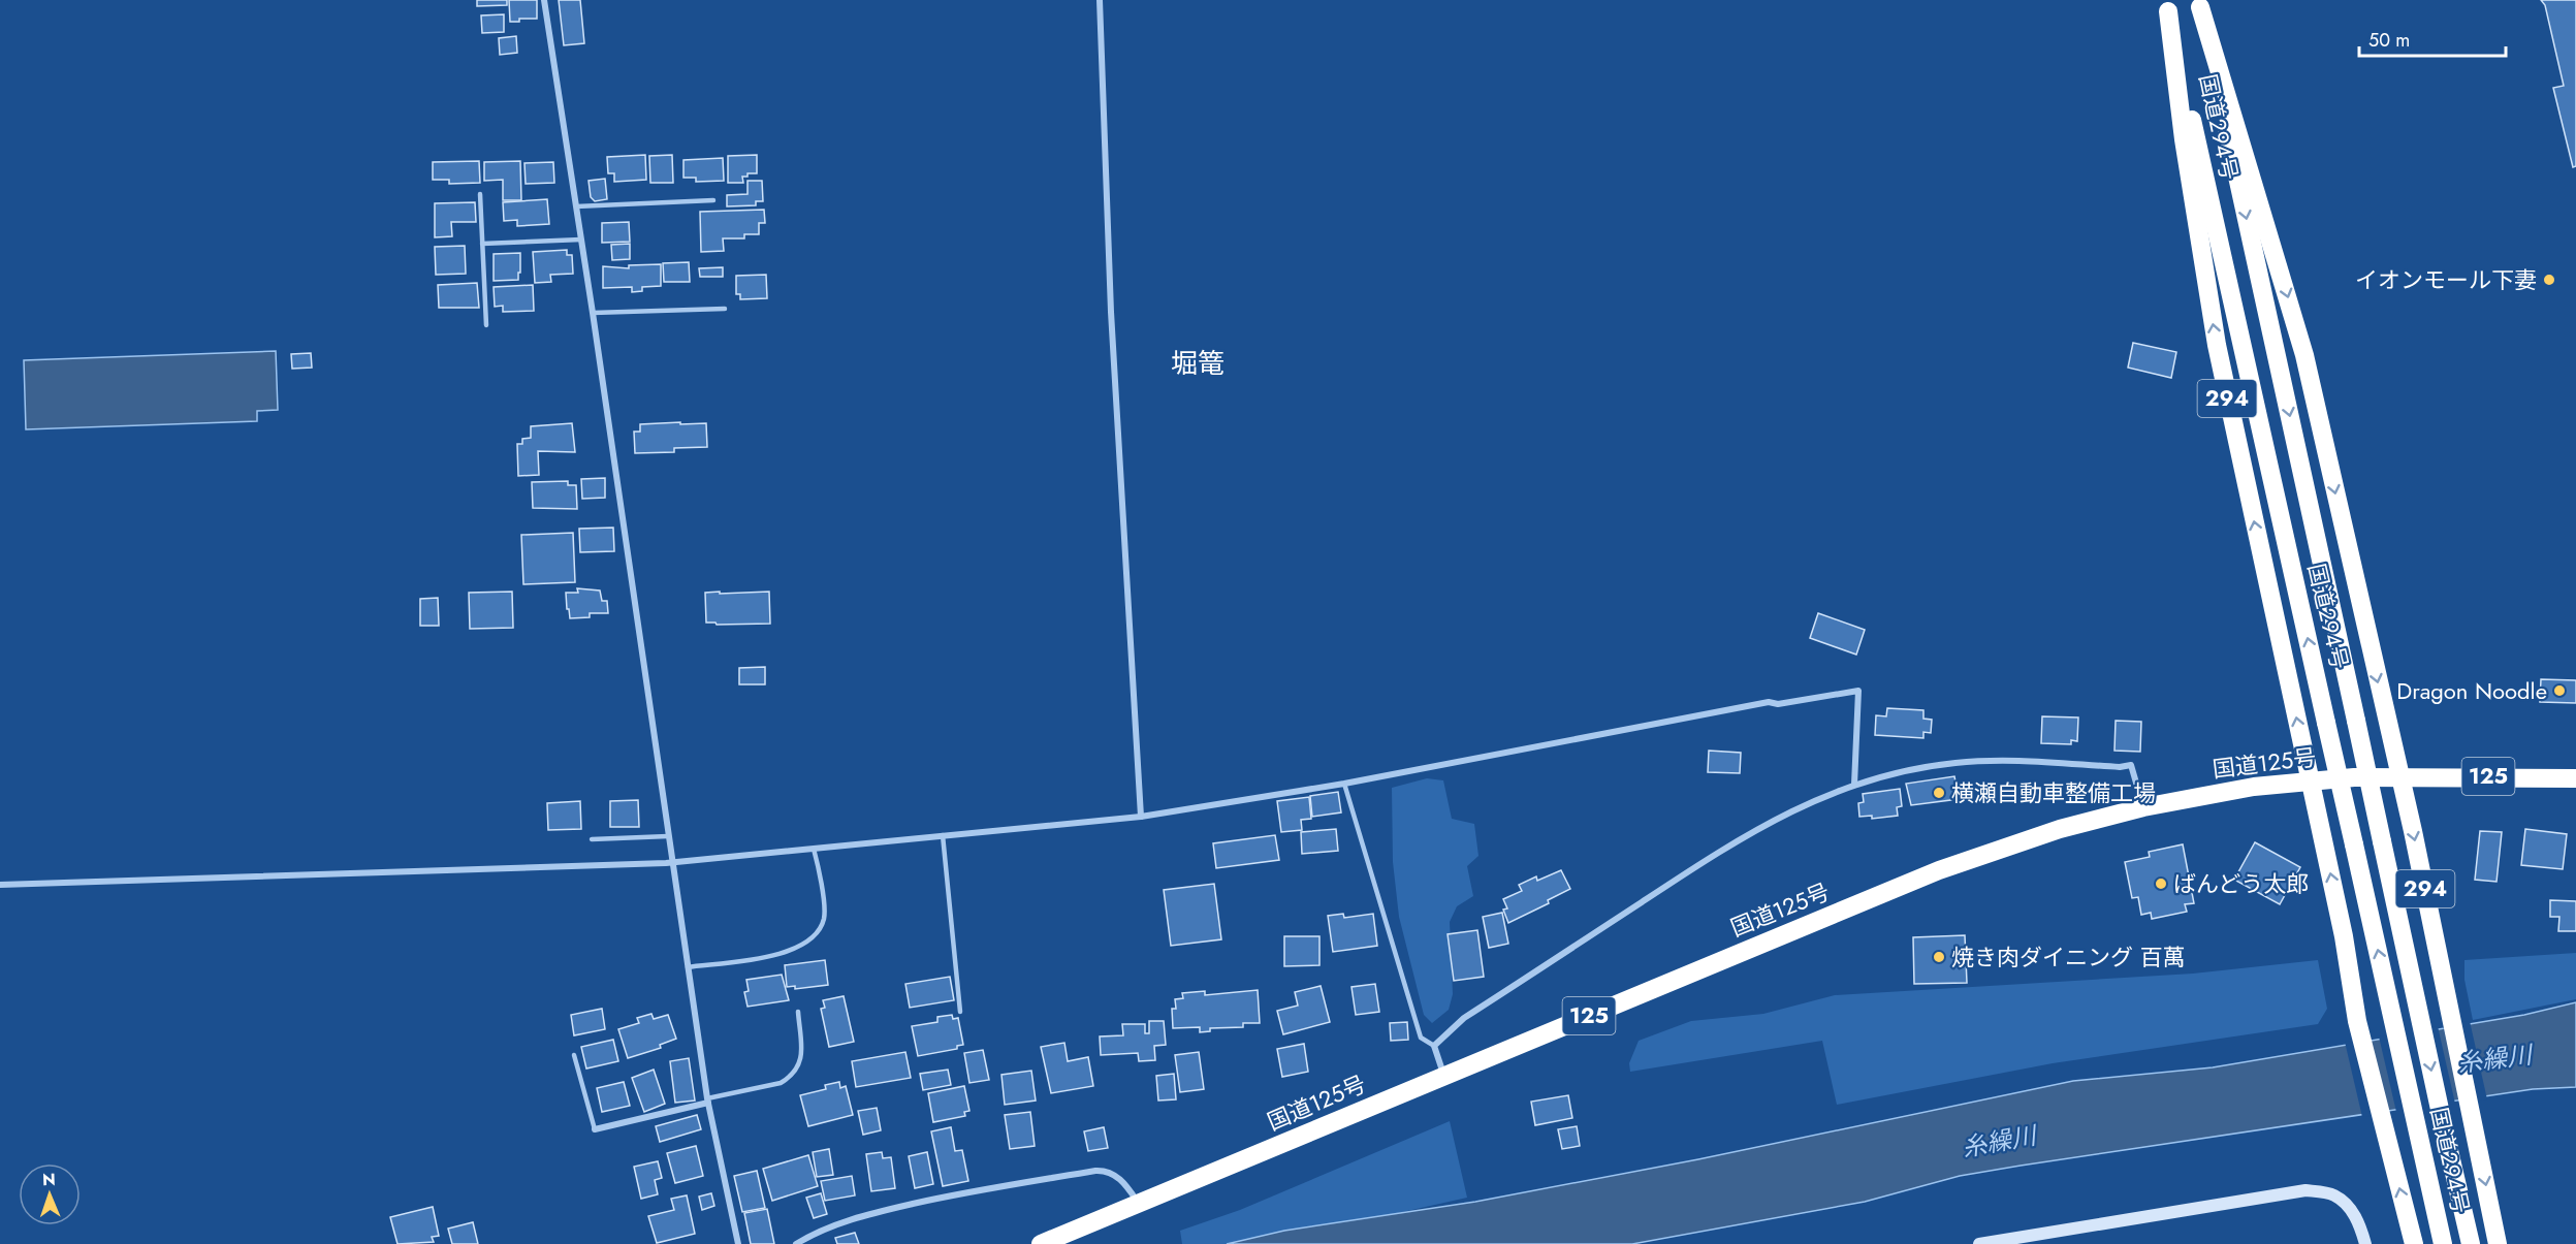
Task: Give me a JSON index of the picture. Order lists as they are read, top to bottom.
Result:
{
  "streets": {
    "highway": [
      "国道294号",
      "294",
      "国道125号",
      "125"
    ]
  },
  "crossings": [
    ["国道294号", "294"],
    ["294", "国道125号"]
  ],
  "districts": ["堀篭"],
  "water": ["糸繰川"],
  "places": [
    "イオンモール下妻",
    "Dragon Noodle",
    "横瀬自動車整備工場",
    "ばんどう太郎",
    "焼き肉ダイニング 百萬"
  ],
  "scale_bar": "50 m",
  "north": "top"
}
